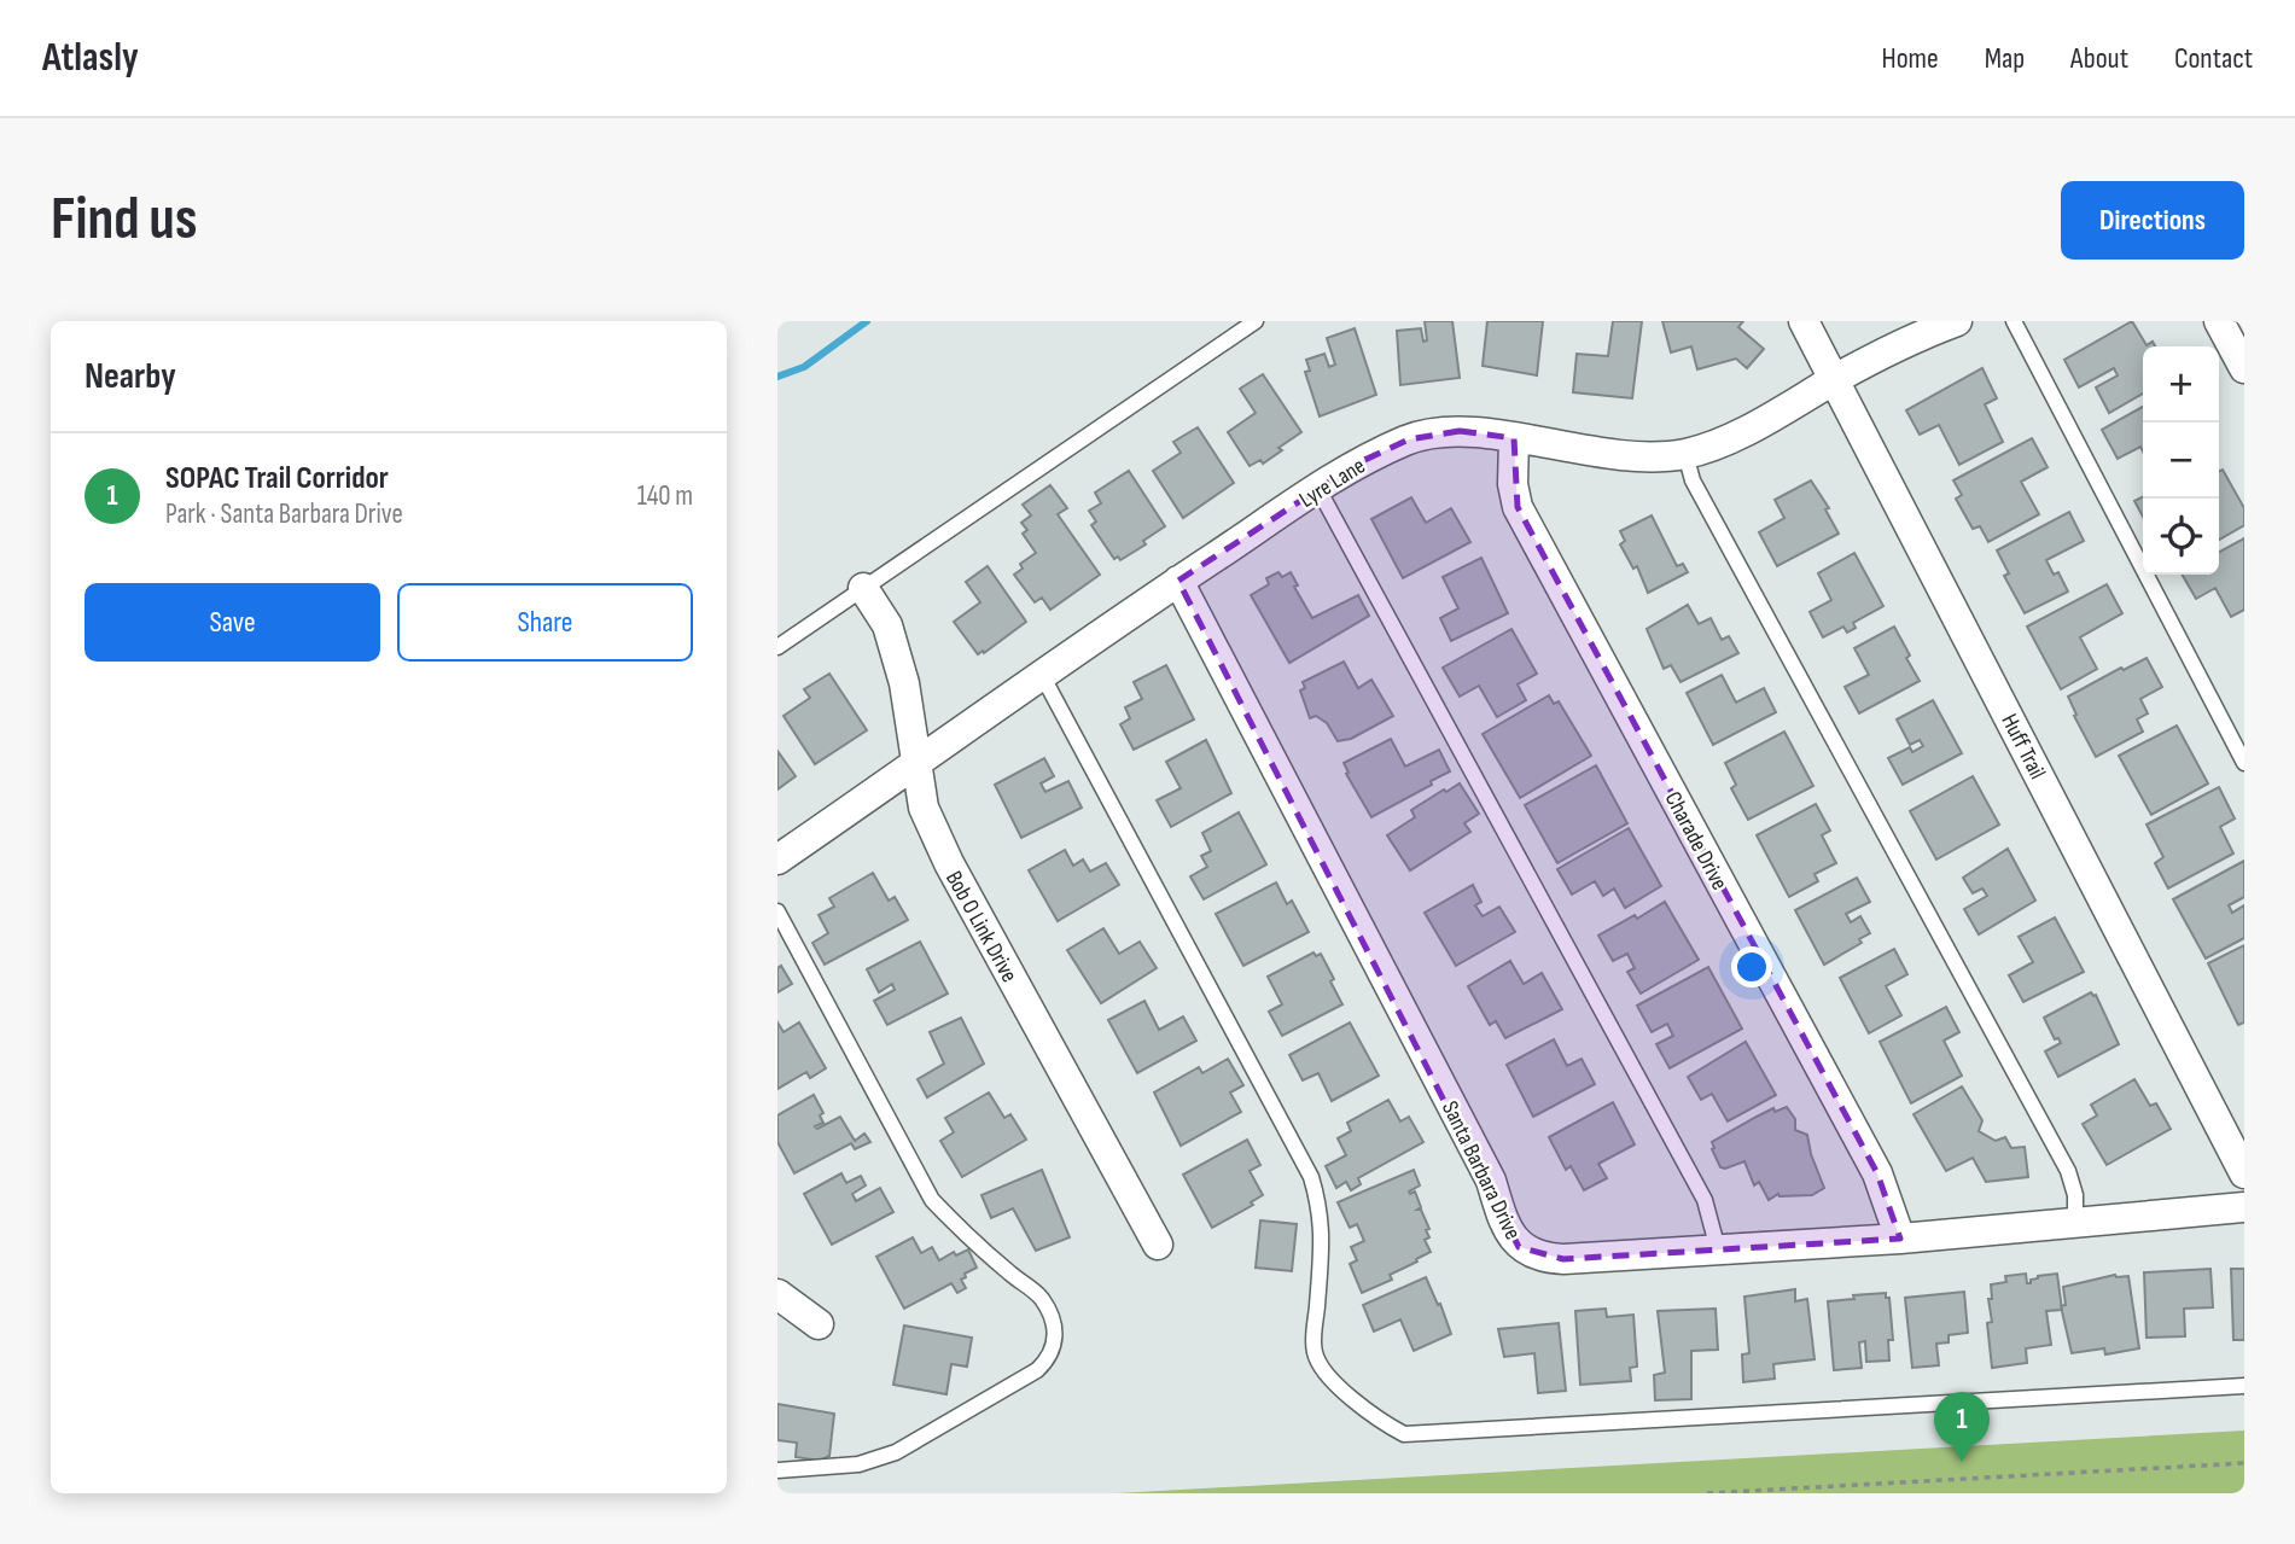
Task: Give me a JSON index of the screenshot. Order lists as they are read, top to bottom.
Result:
{
  "streets": {
    "street": [
      "Lyre Lane",
      "Huff Trail",
      "Charade Drive",
      "Bob O Link Drive",
      "Santa Barbara Drive"
    ]
  },
  "crossings": [
    ["Lyre Lane", "Huff Trail"],
    ["Lyre Lane", "Charade Drive"],
    ["Lyre Lane", "Bob O Link Drive"],
    ["Lyre Lane", "Santa Barbara Drive"],
    ["Charade Drive", "Santa Barbara Drive"]
  ],
  "page": {
    "header": "Atlasly",
    "nav": [
      "Home",
      "Map",
      "About",
      "Contact"
    ],
    "buttons": [
      "Directions",
      ["Save", "Share"]
    ],
    "title": "Find us",
    "heading": "Nearby",
    "map_buttons": ["+", "−"],
    "list": [
      {
        "mark": "1",
        "name": "SOPAC Trail Corridor",
        "note": "Park · Santa Barbara Drive",
        "value": "140 m"
      }
    ],
    "pins": "1"
  }
}
